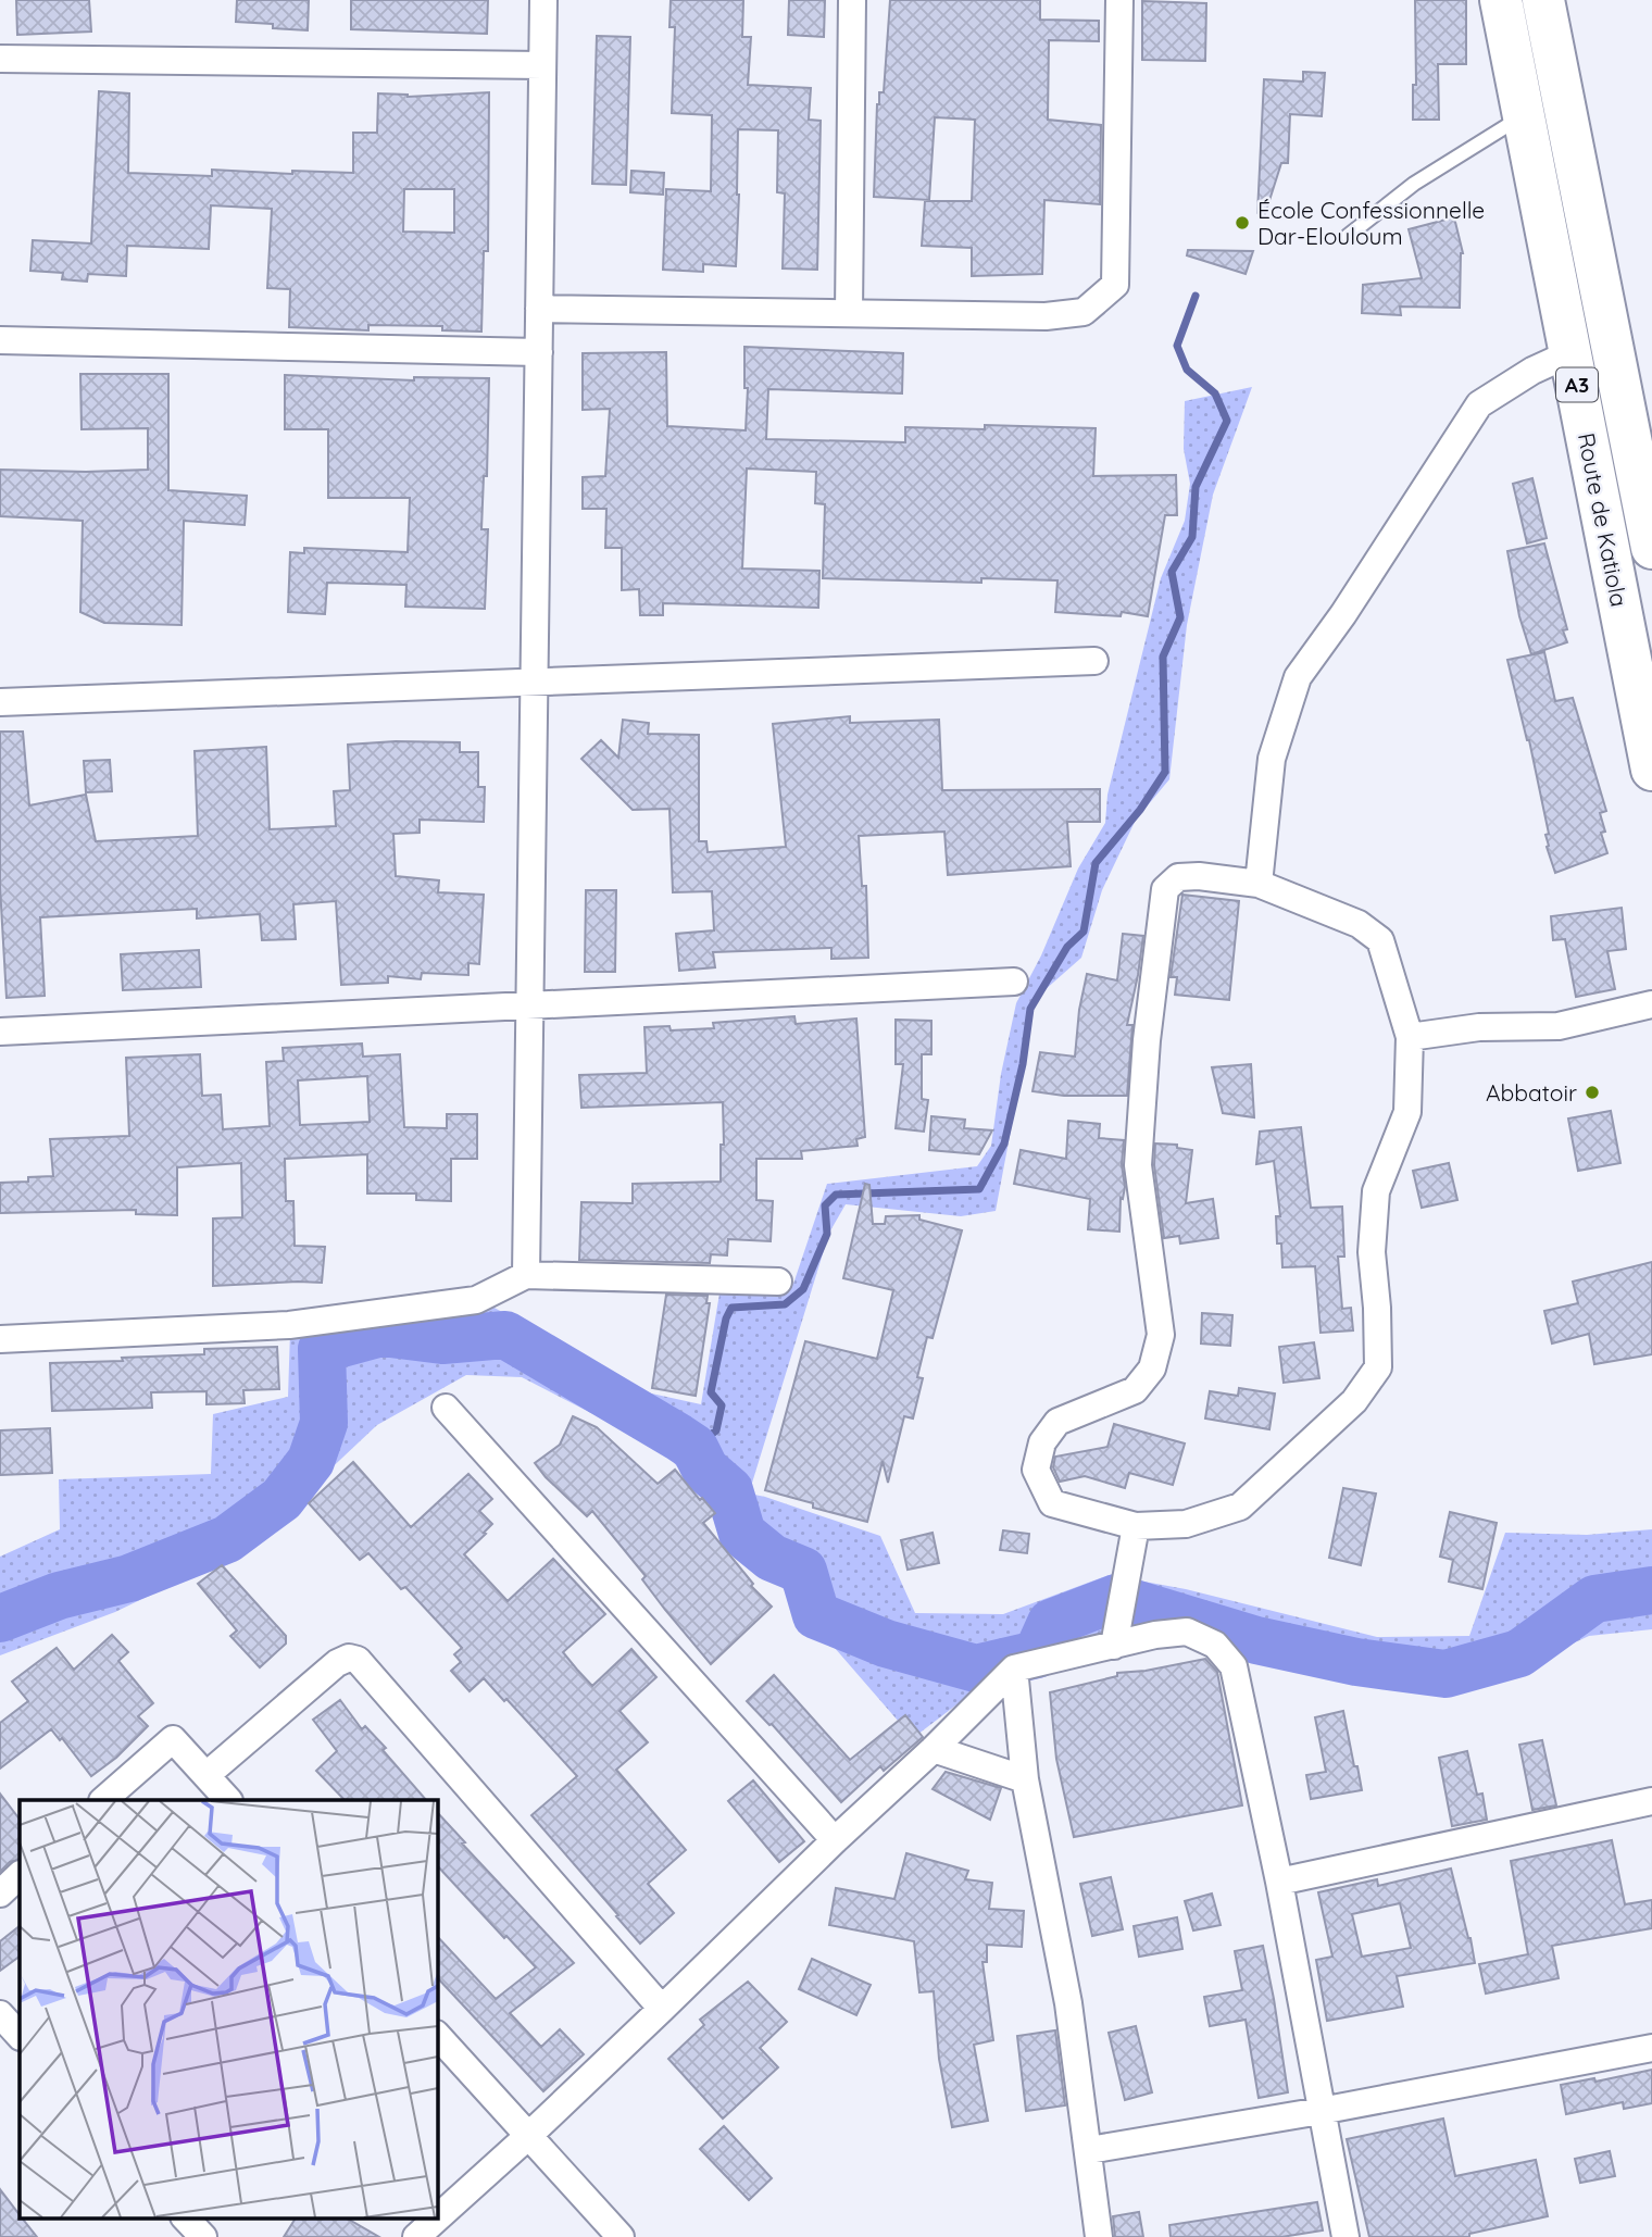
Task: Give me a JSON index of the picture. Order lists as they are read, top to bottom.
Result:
{
  "streets": {
    "highway": ["A3", "Route de Katiola"]
  },
  "places": ["École Confessionnelle Dar-Elouloum", "Abbatoir"]
}
